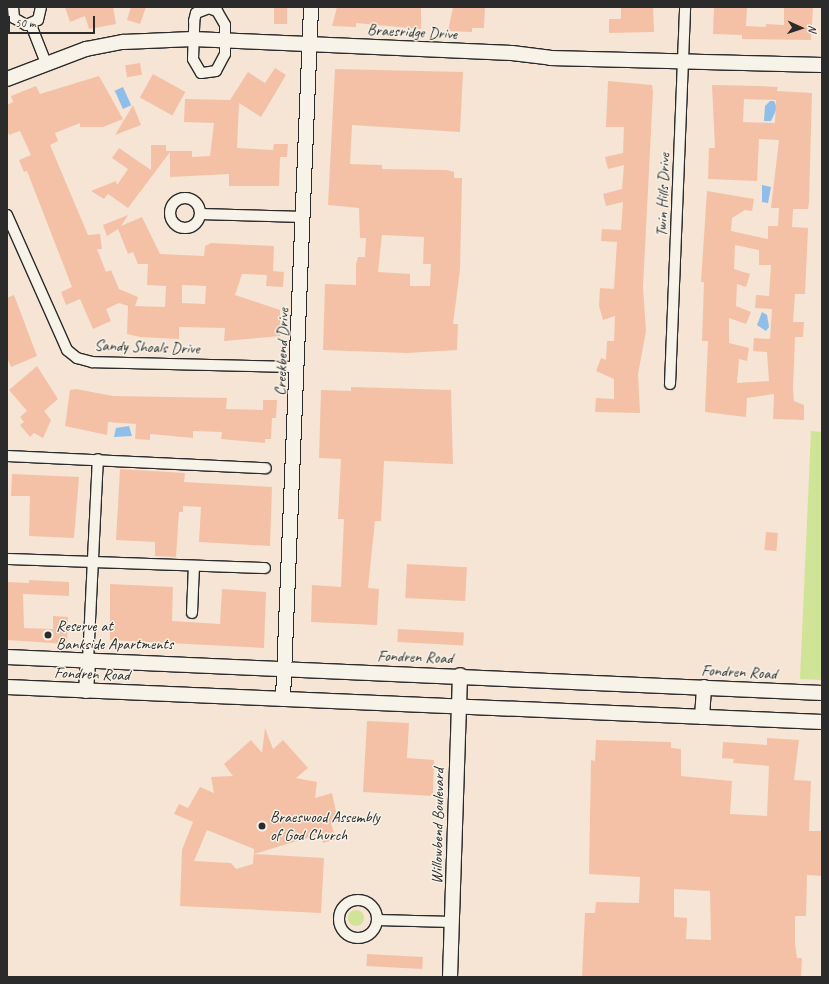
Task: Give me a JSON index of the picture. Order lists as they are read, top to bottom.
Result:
{
  "streets": {
    "street": [
      "Braesridge Drive",
      "Twin Hills Drive",
      "Sandy Shoals Drive",
      "Creekbend Drive",
      "Fondren Road",
      "Willowbend Boulevard"
    ]
  },
  "crossings": [
    ["Braesridge Drive", "Twin Hills Drive"],
    ["Braesridge Drive", "Creekbend Drive"],
    ["Sandy Shoals Drive", "Creekbend Drive"],
    ["Creekbend Drive", "Fondren Road"],
    ["Fondren Road", "Willowbend Boulevard"]
  ],
  "places": ["Reserve at Bankside Apartments", "Braeswood Assembly of God Church"],
  "scale_bar": "50 m",
  "north": "right"
}
